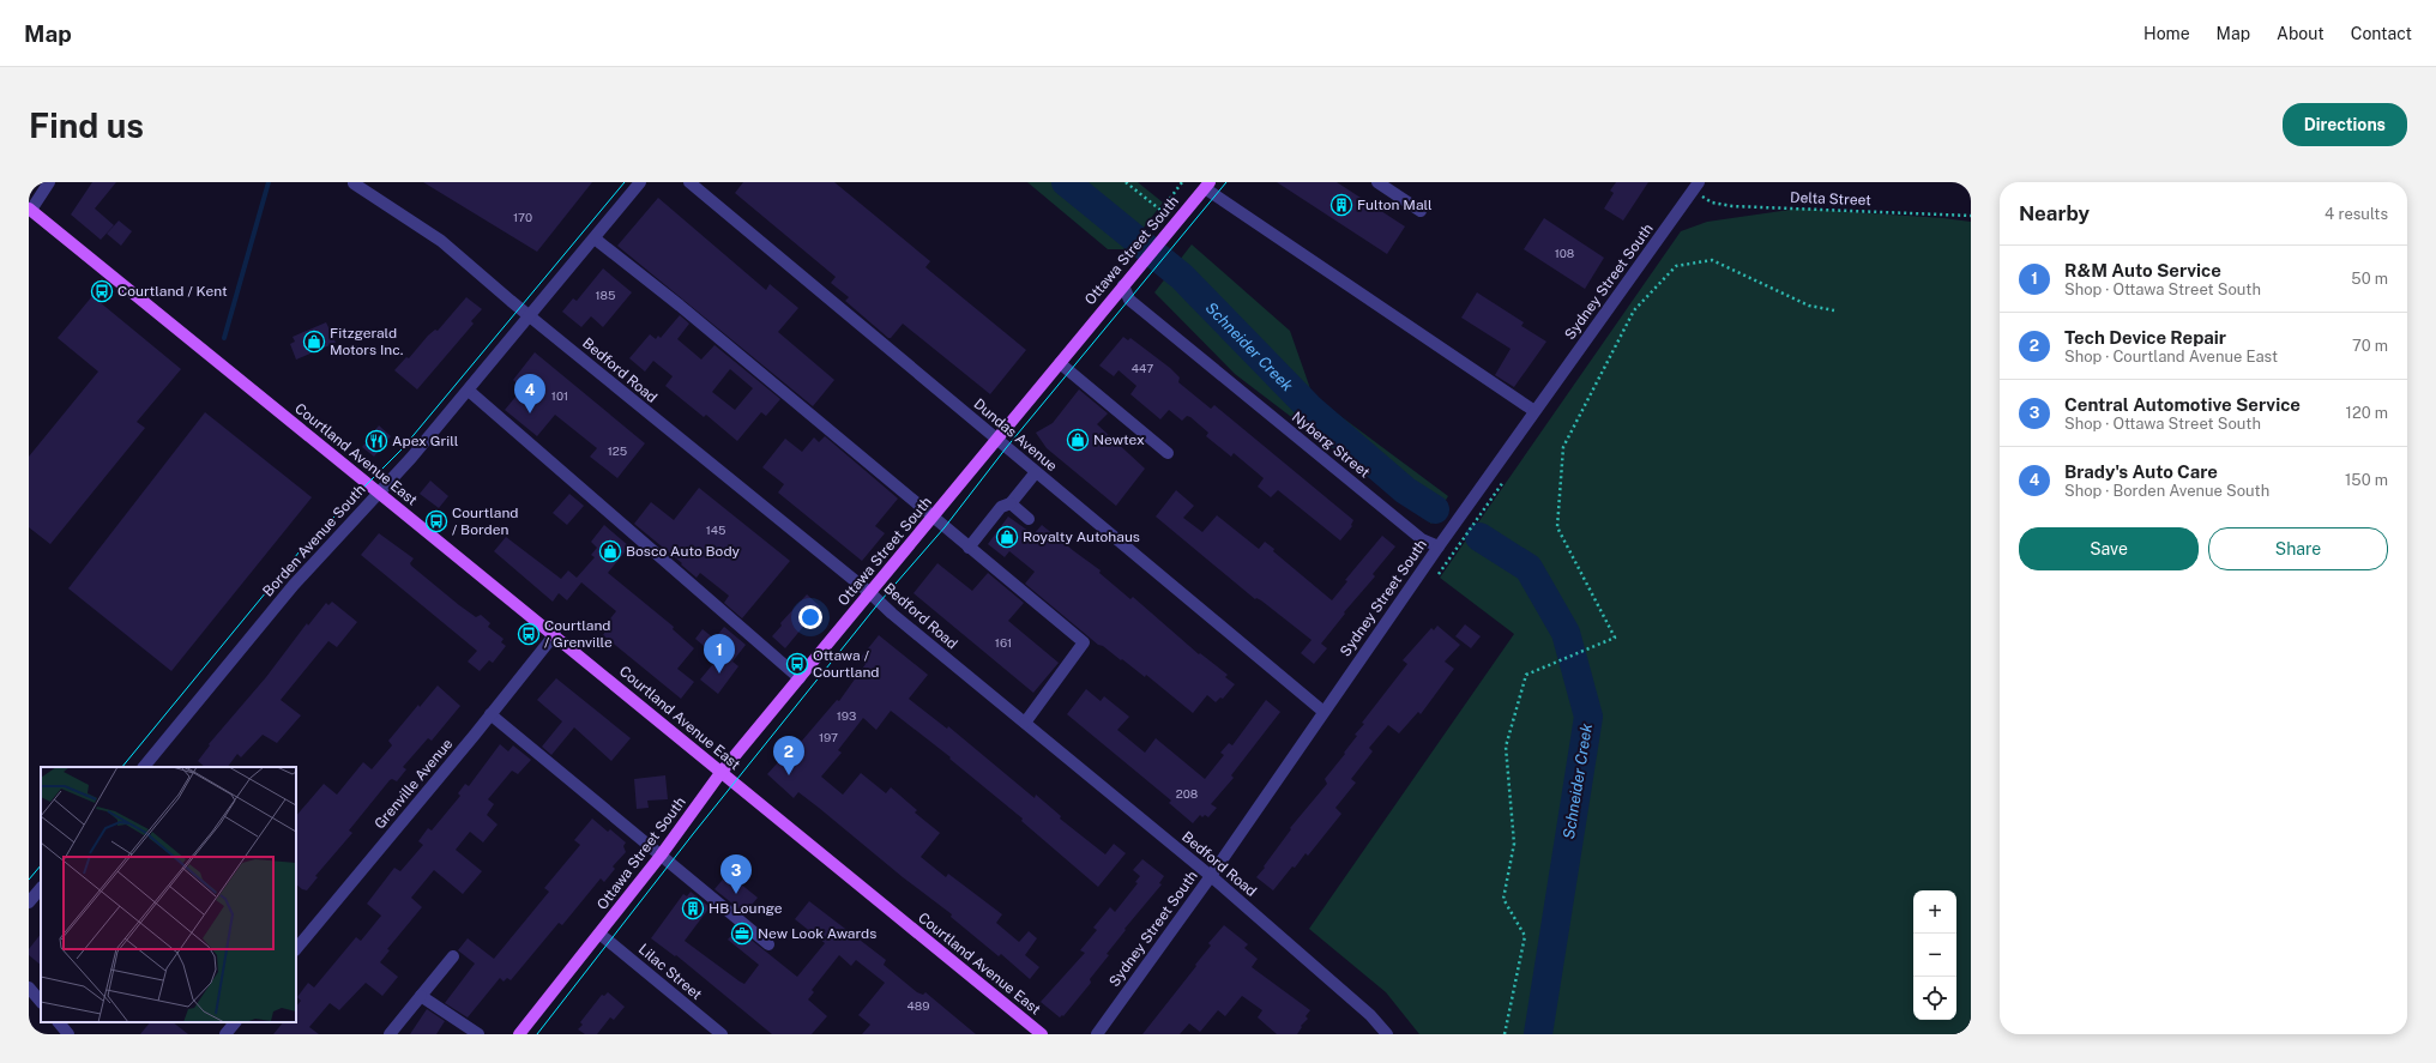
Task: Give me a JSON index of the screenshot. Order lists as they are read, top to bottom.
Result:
{
  "streets": {
    "main road": ["Ottawa Street South", "Courtland Avenue East"],
    "street": [
      "Sydney Street South",
      "Bedford Road",
      "Dundas Avenue",
      "Nyberg Street",
      "Borden Avenue South",
      "Grenville Avenue",
      "Lilac Street"
    ],
    "path": ["Delta Street"]
  },
  "crossings": [
    ["Delta Street", "Sydney Street South"],
    ["Ottawa Street South", "Bedford Road"],
    ["Ottawa Street South", "Dundas Avenue"],
    ["Ottawa Street South", "Nyberg Street"],
    ["Ottawa Street South", "Courtland Avenue East"],
    ["Ottawa Street South", "Lilac Street"],
    ["Sydney Street South", "Bedford Road"],
    ["Sydney Street South", "Dundas Avenue"],
    ["Sydney Street South", "Nyberg Street"],
    ["Bedford Road", "Borden Avenue South"],
    ["Courtland Avenue East", "Borden Avenue South"],
    ["Courtland Avenue East", "Grenville Avenue"]
  ],
  "water": ["Schneider Creek"],
  "places": {
    "building": ["Fulton Mall", "HB Lounge"],
    "bus stop": [
      "Courtland / Kent",
      "Courtland / Borden",
      "Courtland / Grenville",
      "Ottawa / Courtland"
    ],
    "shop": [
      "Fitzgerald Motors Inc.",
      "Newtex",
      "Royalty Autohaus",
      "Bosco Auto Body"
    ],
    "restaurant": ["Apex Grill"],
    "office": ["New Look Awards"]
  },
  "house_numbers": [
    "170",
    "108",
    "185",
    "447",
    "101",
    "125",
    "145",
    "161",
    "193",
    "197",
    "208",
    "489"
  ],
  "page": {
    "header": "Map",
    "nav": [
      "Home",
      "Map",
      "About",
      "Contact"
    ],
    "buttons": [
      "Directions",
      ["Save", "Share"]
    ],
    "title": "Find us",
    "heading": ["Nearby", "4 results"],
    "list": [
      {
        "mark": "1",
        "name": "R&M Auto Service",
        "note": "Shop · Ottawa Street South",
        "value": "50 m"
      },
      {
        "mark": "2",
        "name": "Tech Device Repair",
        "note": "Shop · Courtland Avenue East",
        "value": "70 m"
      },
      {
        "mark": "3",
        "name": "Central Automotive Service",
        "note": "Shop · Ottawa Street South",
        "value": "120 m"
      },
      {
        "mark": "4",
        "name": "Brady's Auto Care",
        "note": "Shop · Borden Avenue South",
        "value": "150 m"
      }
    ],
    "pins": [
      "4",
      "1",
      "2",
      "3"
    ],
    "map_buttons": ["+", "−"]
  }
}
